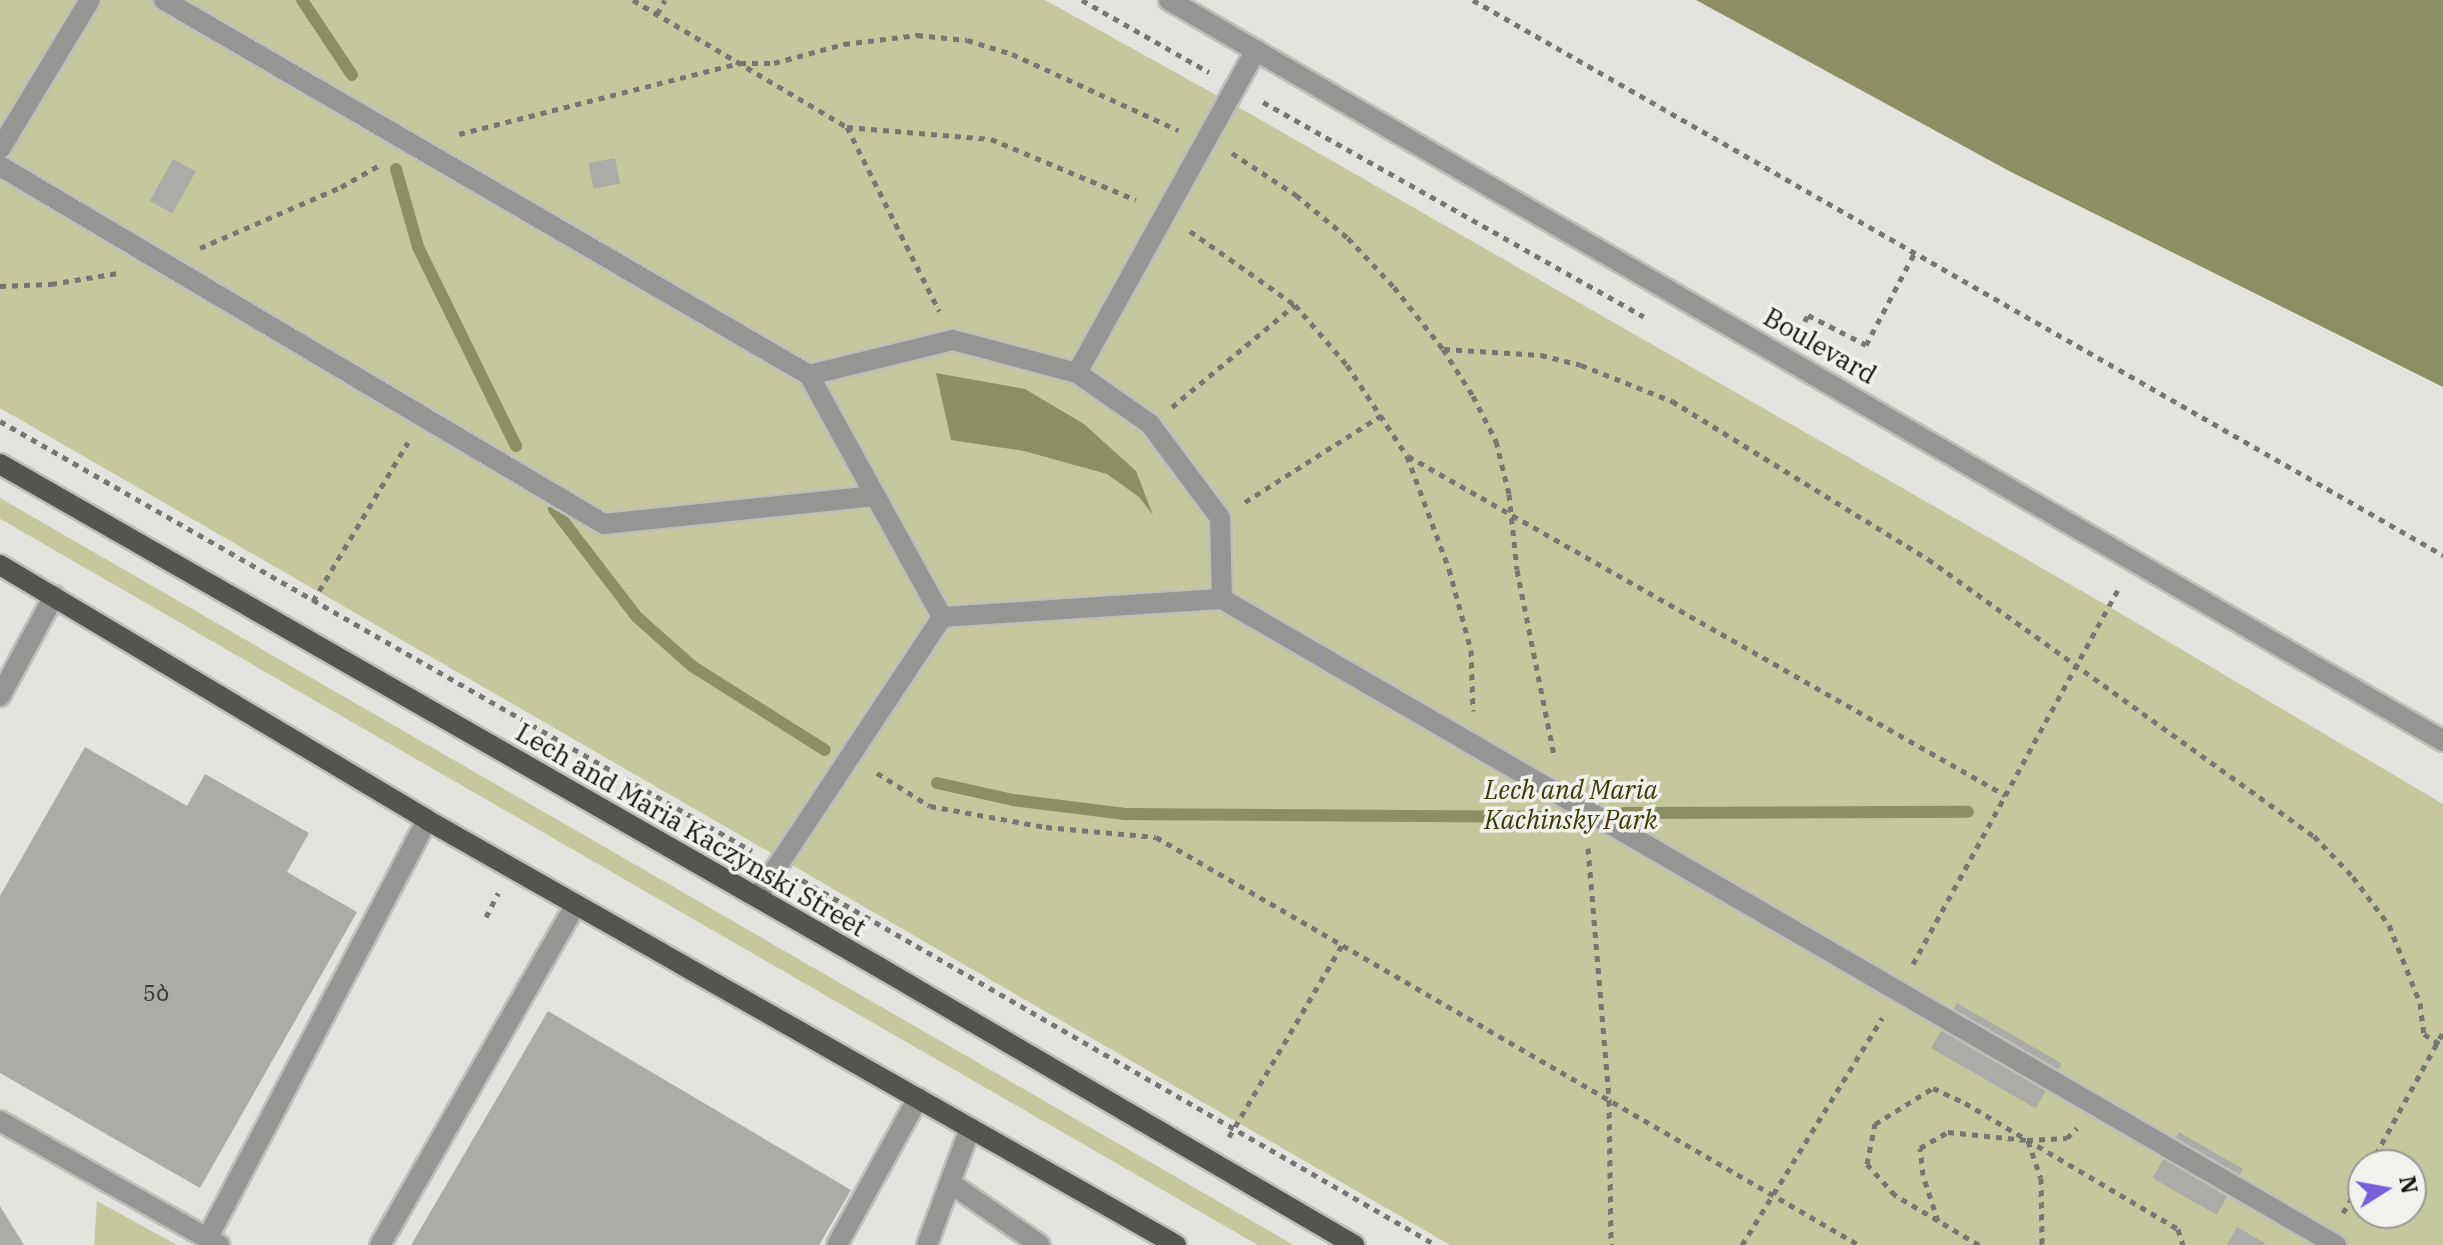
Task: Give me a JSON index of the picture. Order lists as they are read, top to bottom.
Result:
{
  "streets": {
    "main road": ["Lech and Maria Kaczynski Street"],
    "street": ["Boulevard"]
  },
  "parks": ["Lech and Maria Kachinsky Park"],
  "house_numbers": ["5ბ"],
  "north": "right"
}
